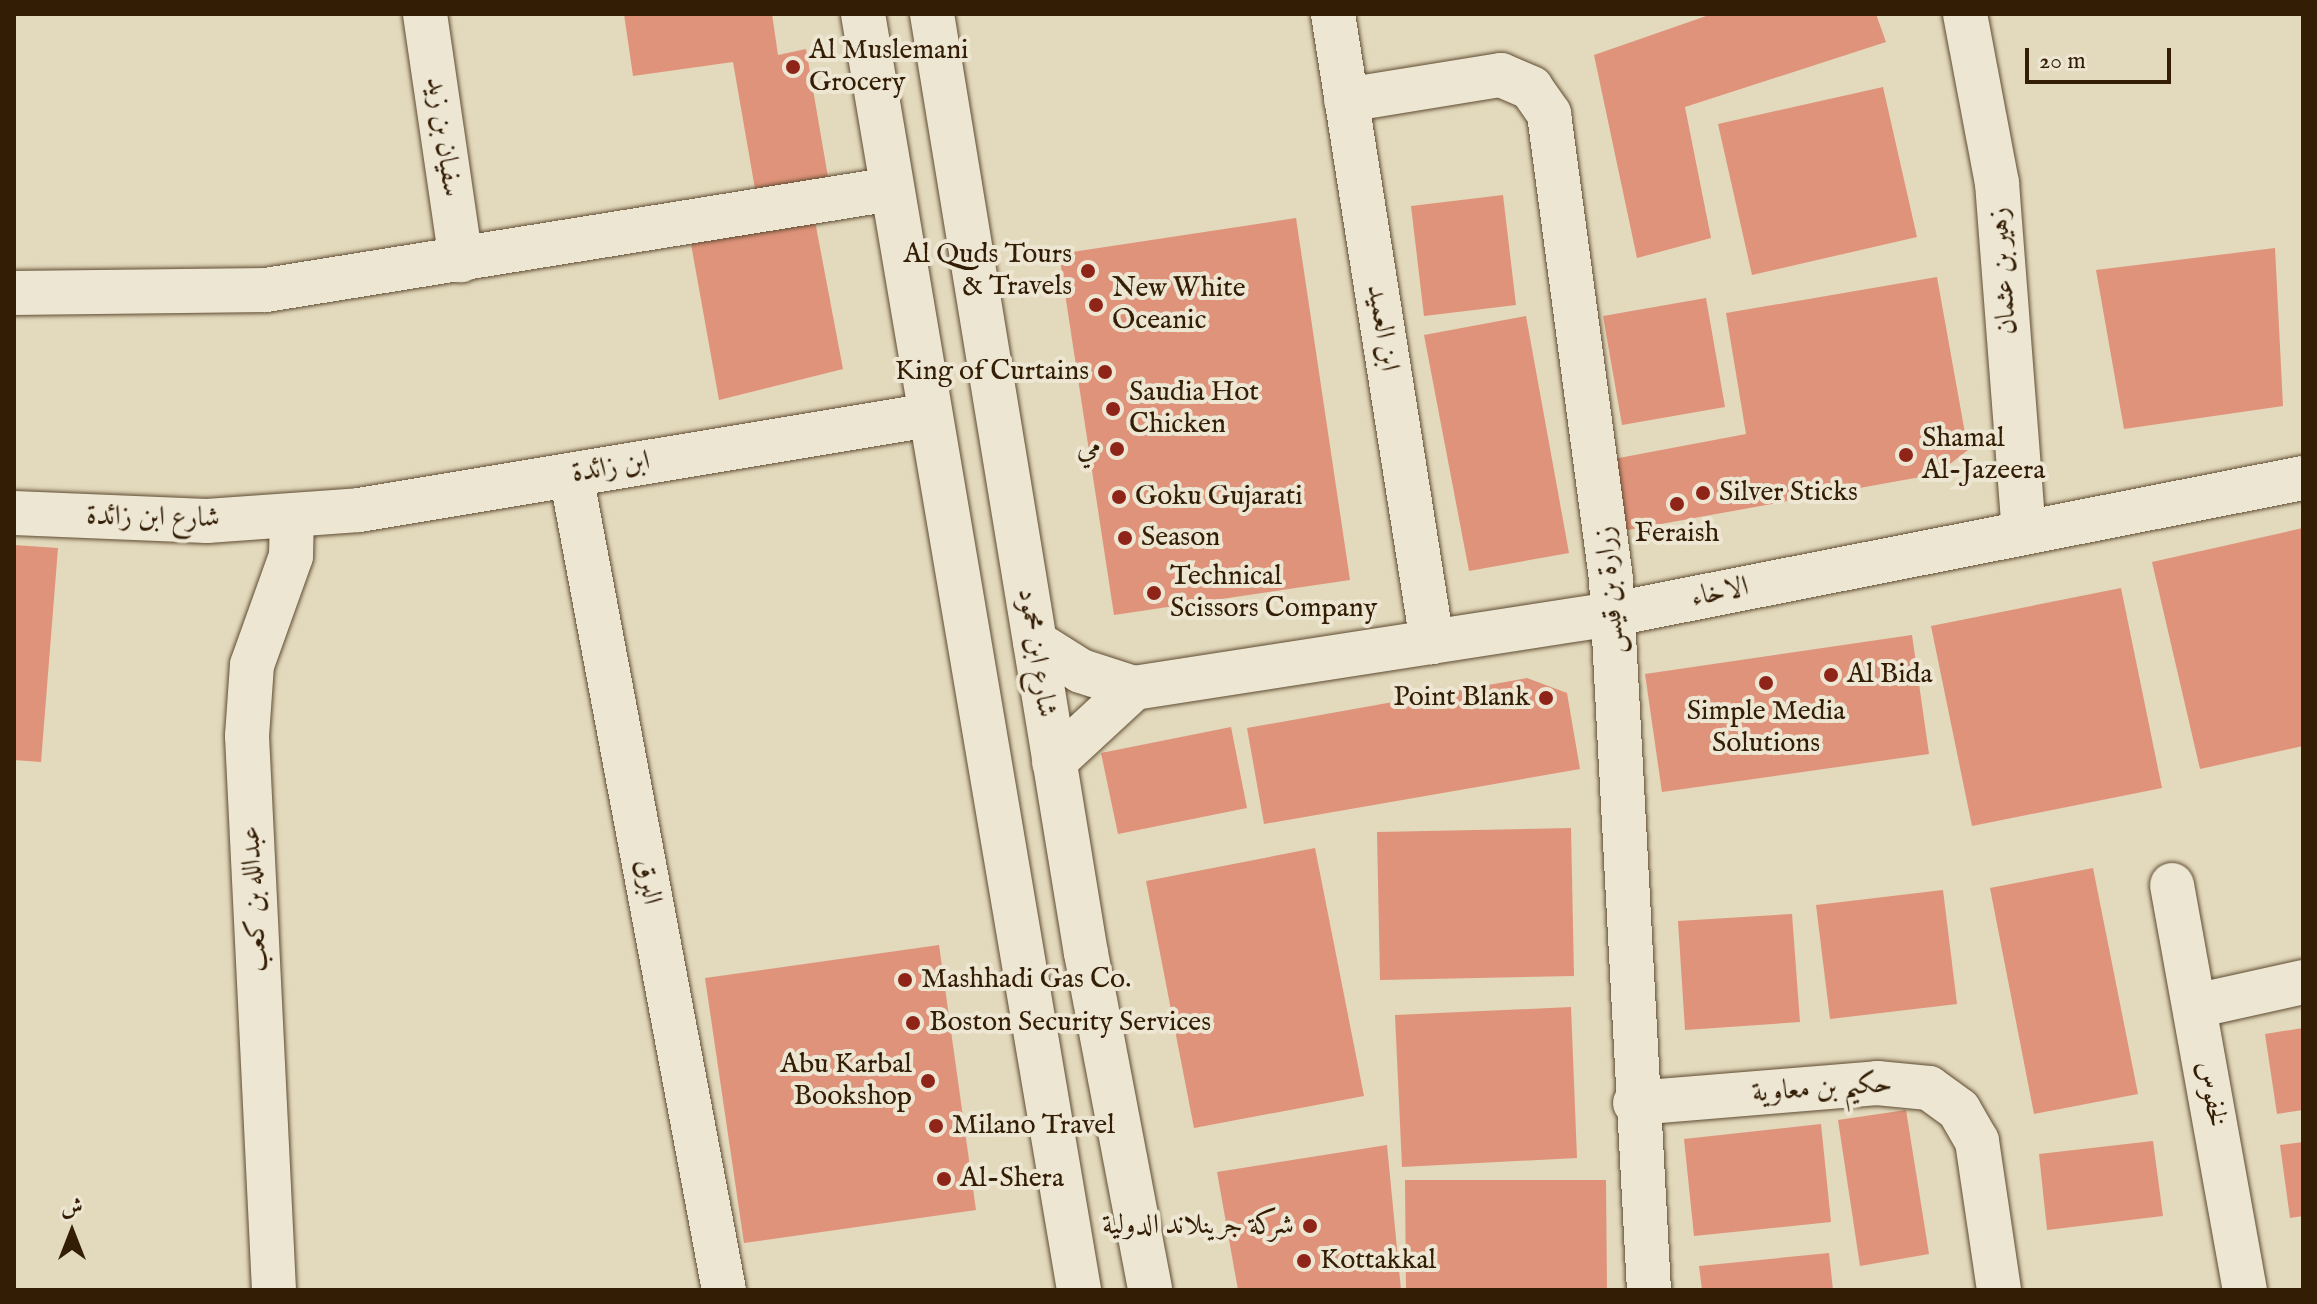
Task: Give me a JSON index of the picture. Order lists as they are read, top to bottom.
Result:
{
  "streets": {
    "street": [
      "سفيان بن زيد",
      "زهير بن عثمان",
      "ابن العميد",
      "ابن زائدة",
      "شارع ابن زائدة",
      "زرارة بن قيس",
      "الاخاء",
      "شارع ابن محمود",
      "البرق",
      "عبدالله بن كعب",
      "حكيم بن معاوية",
      "لخفوس"
    ]
  },
  "crossings": [
    ["زهير بن عثمان", "الاخاء"],
    ["ابن العميد", "زرارة بن قيس"],
    ["ابن العميد", "الاخاء"],
    ["ابن زائدة", "شارع ابن زائدة"],
    ["ابن زائدة", "البرق"],
    ["ابن زائدة", "عبدالله بن كعب"],
    ["شارع ابن زائدة", "عبدالله بن كعب"],
    ["زرارة بن قيس", "الاخاء"],
    ["زرارة بن قيس", "حكيم بن معاوية"],
    ["الاخاء", "شارع ابن محمود"]
  ],
  "places": [
    "Al Muslemani Grocery",
    "Al Quds Tours & Travels",
    "New White Oceanic",
    "King of Curtains",
    "Saudia Hot Chicken",
    "مي",
    "Shamal Al-Jazeera",
    "Silver Sticks",
    "Goku Gujarati",
    "Feraish",
    "Season",
    "Technical Scissors Company",
    "Al Bida",
    "Simple Media Solutions",
    "Point Blank",
    "Mashhadi Gas Co.",
    "Boston Security Services",
    "Abu Karbal Bookshop",
    "Milano Travel",
    "Al-Shera",
    "شركة جرينلاند الدولية",
    "Kottakkal"
  ],
  "scale_bar": "20 m",
  "north": "top"
}
